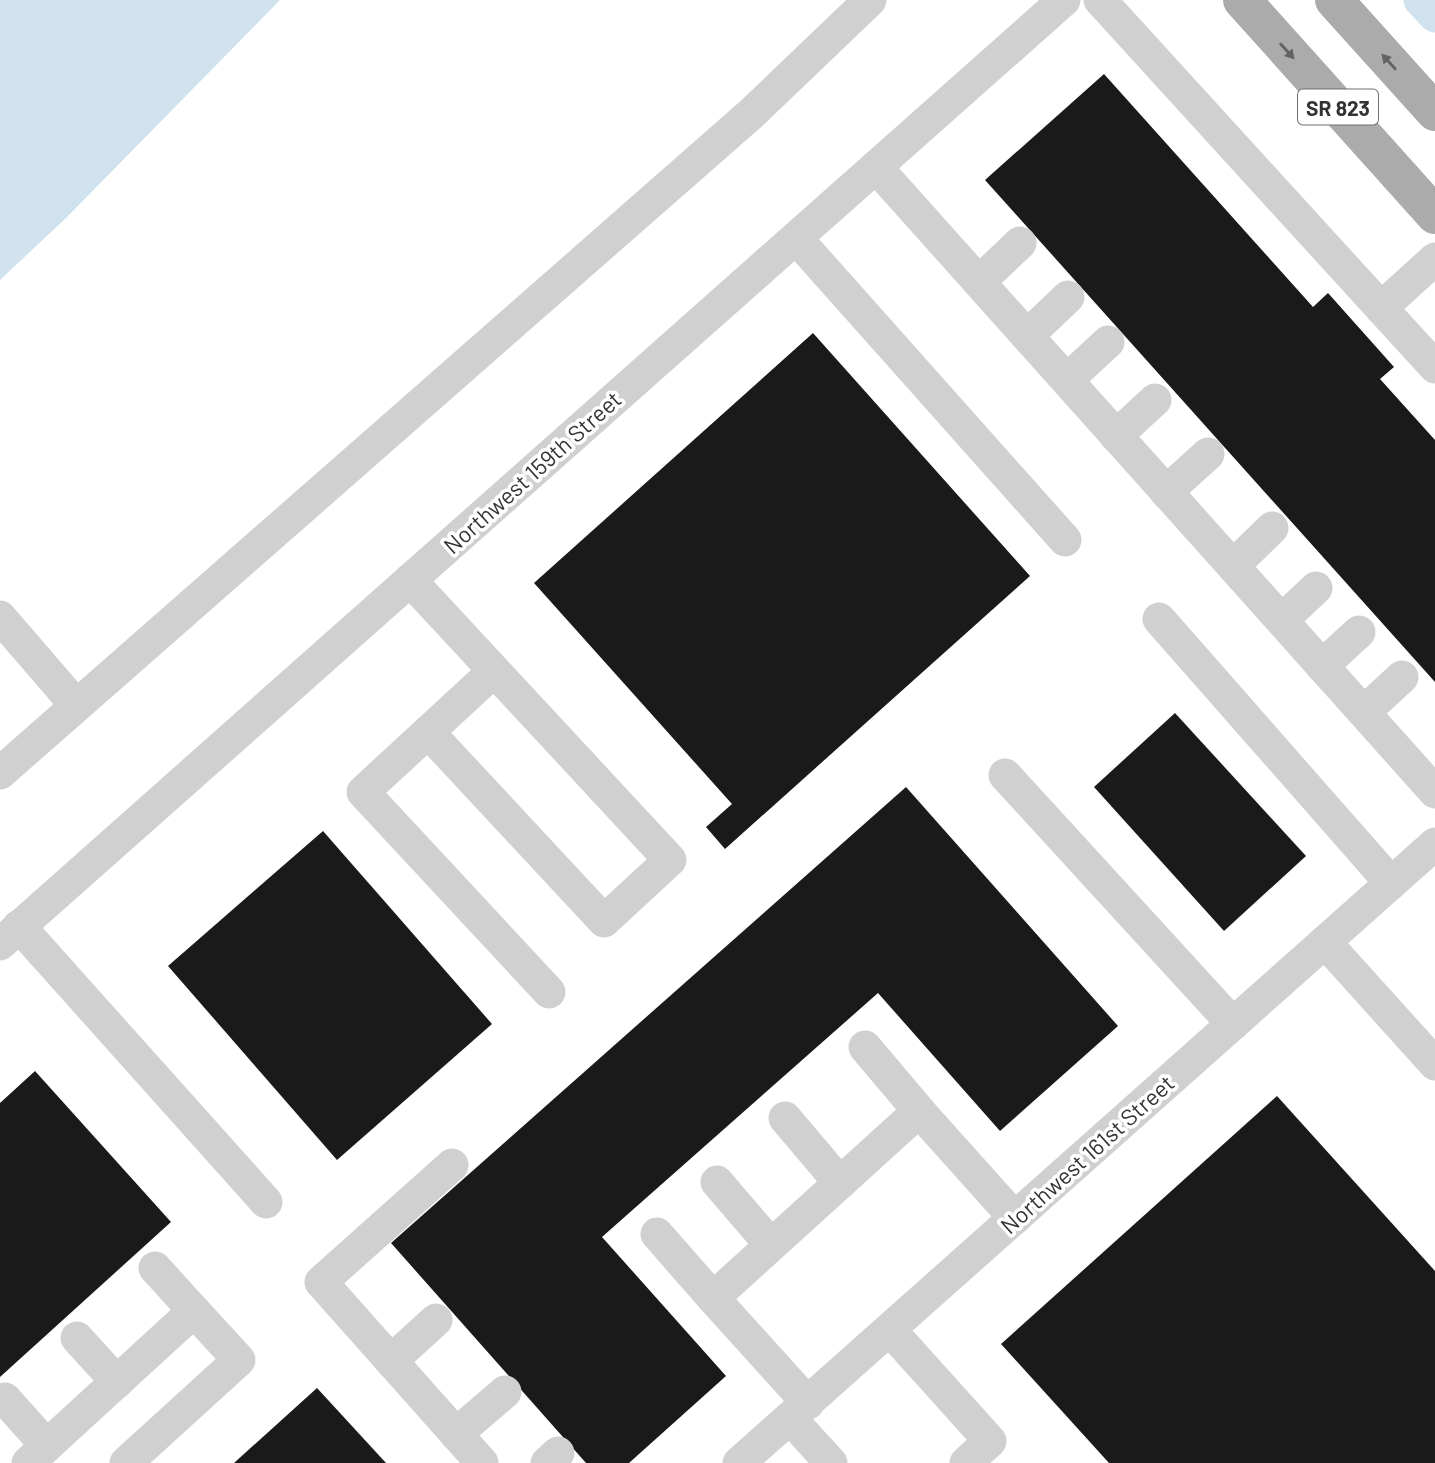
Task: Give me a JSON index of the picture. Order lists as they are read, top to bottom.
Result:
{
  "streets": {
    "main road": ["SR 823"],
    "street": ["Northwest 159th Street", "Northwest 161st Street"]
  }
}
